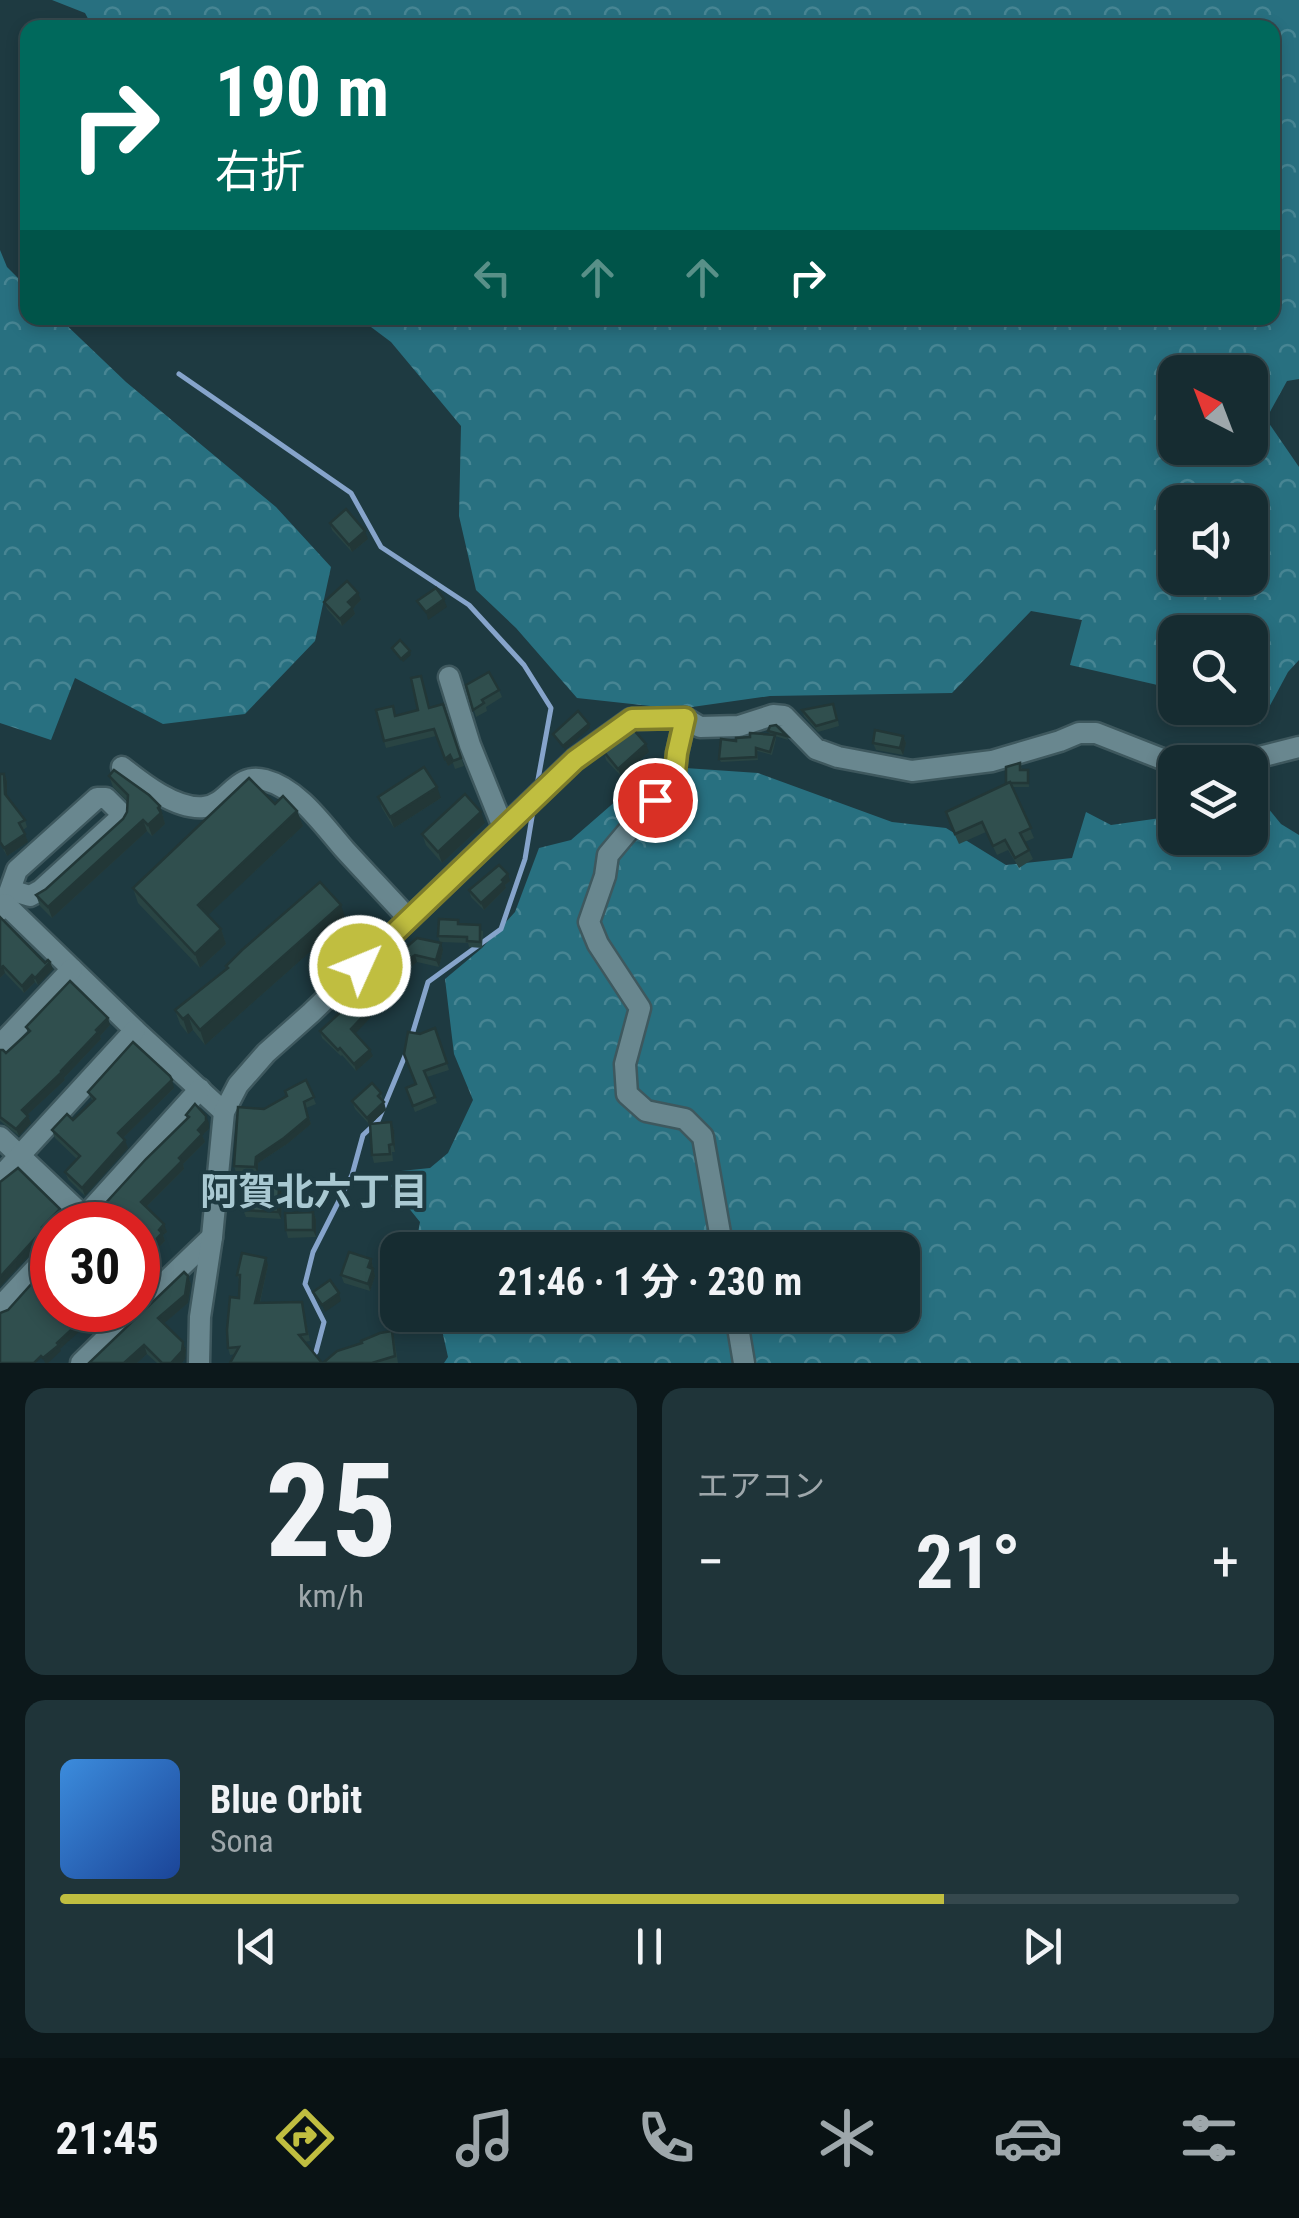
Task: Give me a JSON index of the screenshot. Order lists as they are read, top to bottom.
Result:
{
  "districts": ["阿賀北六丁目"],
  "north": "top left",
  "page": {
    "turn": ["190 m", "右折"],
    "limit": "30",
    "trip": "21:46 · 1 分 · 230 m",
    "tile": [
      ["25", "km/h"],
      "エアコン"
    ],
    "heat": ["−", "21°", "+"],
    "song": ["Blue Orbit", "Sona"],
    "tabs": "21:45"
  }
}
